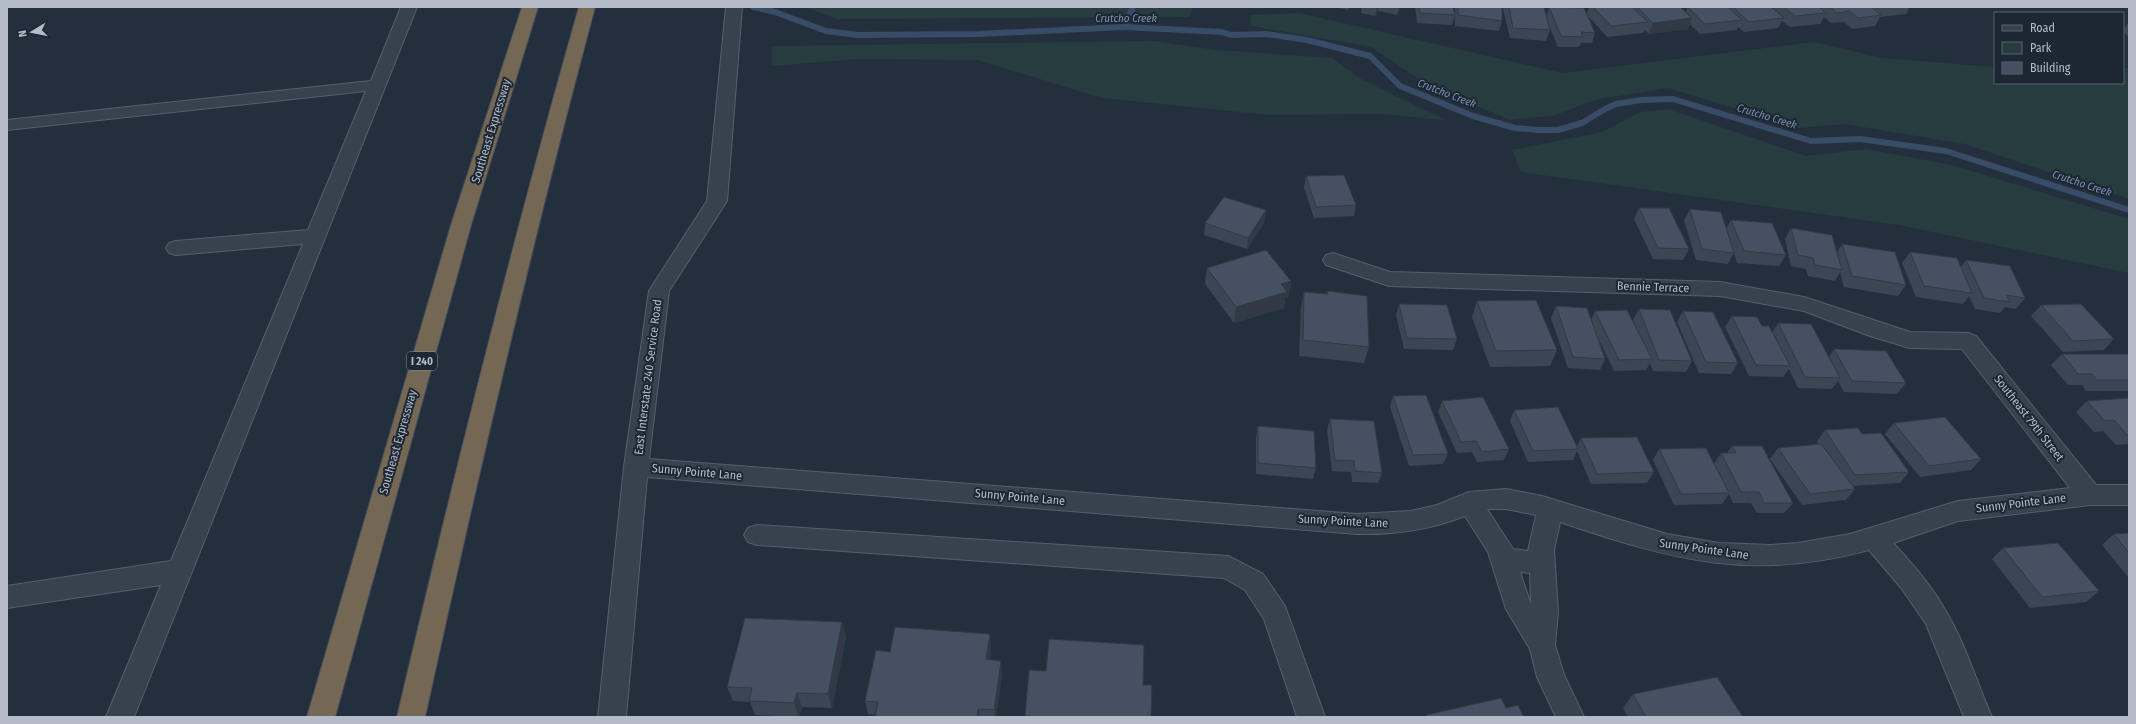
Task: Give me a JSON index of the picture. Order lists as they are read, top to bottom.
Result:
{
  "streets": {
    "highway": ["Southeast Expressway", "I 240"],
    "street": [
      "Bennie Terrace",
      "East Interstate 240 Service Road",
      "Southeast 79th Street",
      "Sunny Pointe Lane"
    ]
  },
  "crossings": [
    ["Bennie Terrace", "Southeast 79th Street"],
    ["East Interstate 240 Service Road", "Sunny Pointe Lane"],
    ["Southeast 79th Street", "Sunny Pointe Lane"]
  ],
  "water": ["Crutcho Creek"],
  "legend": ["Road", "Park", "Building"],
  "north": "left"
}
